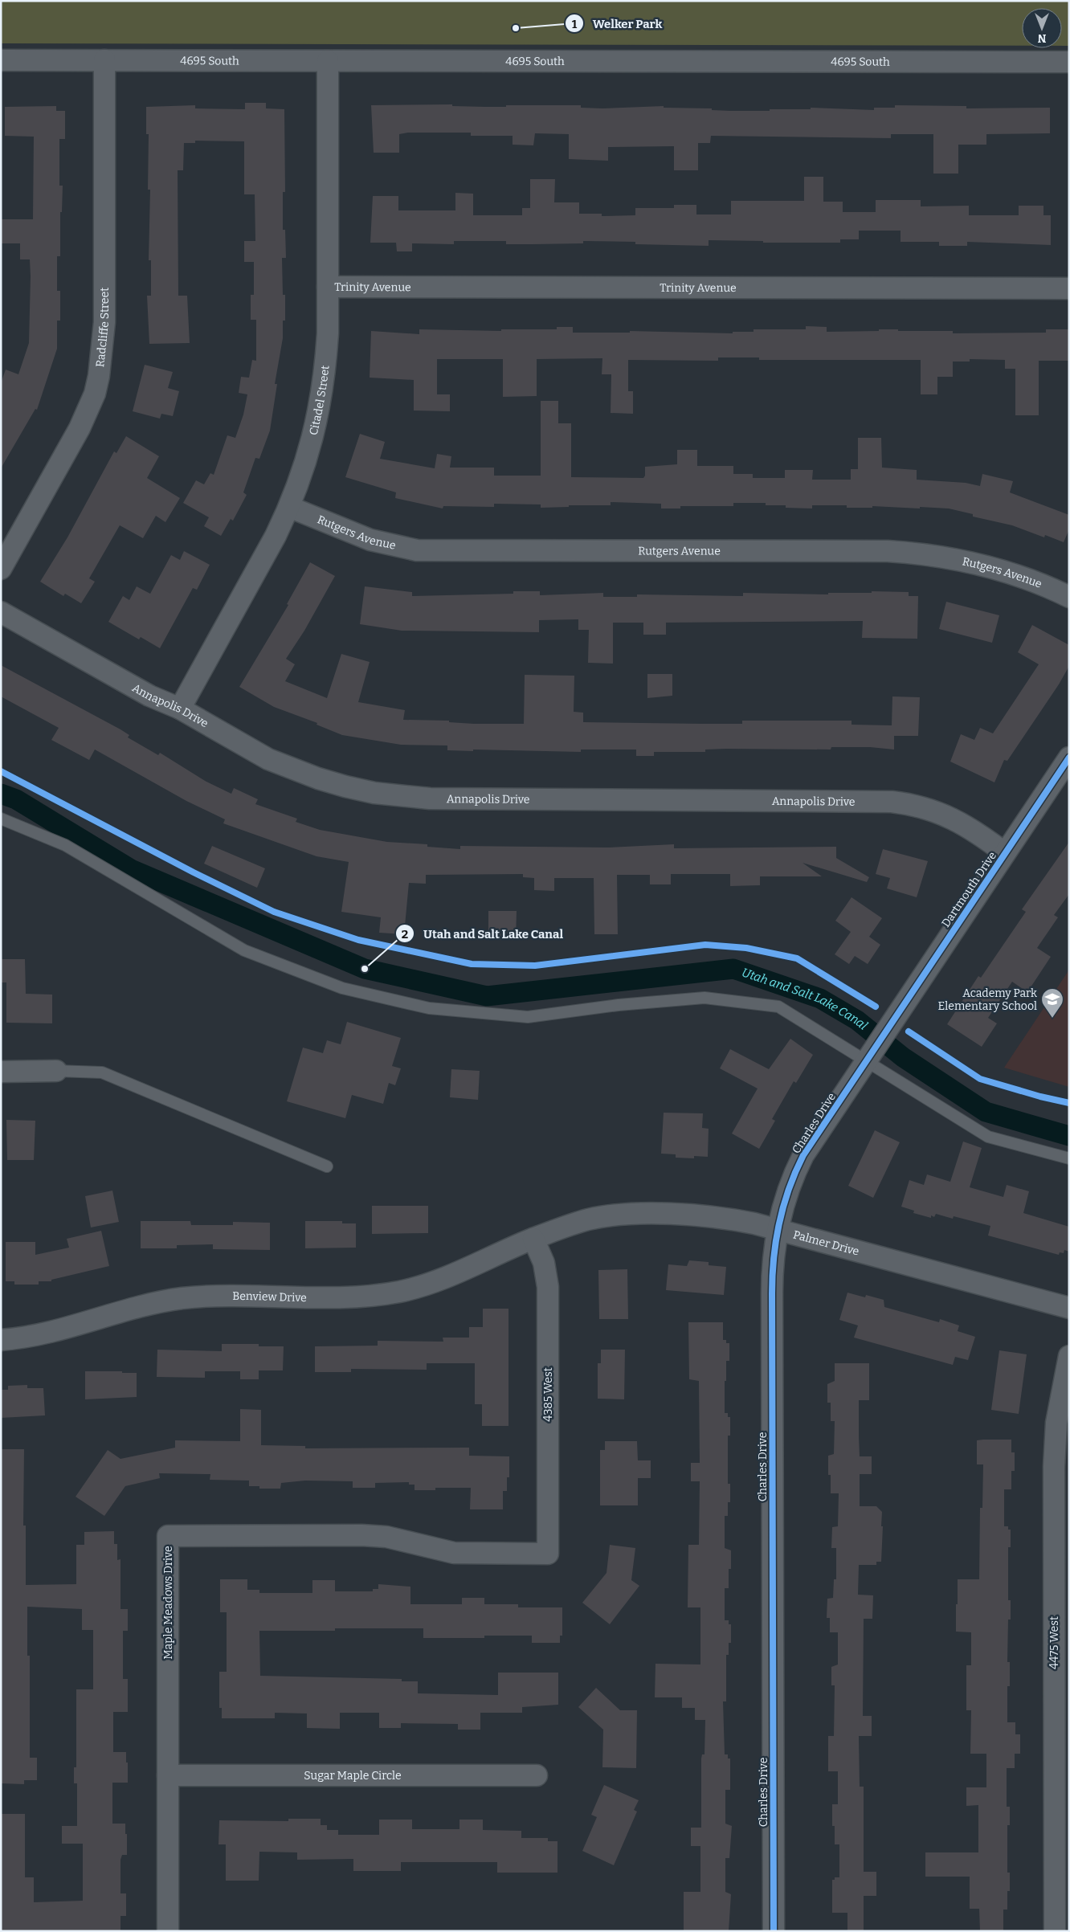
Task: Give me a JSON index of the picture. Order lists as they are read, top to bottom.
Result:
{
  "streets": {
    "street": [
      "4695 South",
      "Trinity Avenue",
      "Radcliffe Street",
      "Citadel Street",
      "Rutgers Avenue",
      "Annapolis Drive",
      "Dartmouth Drive",
      "Charles Drive",
      "Palmer Drive",
      "Benview Drive",
      "4385 West",
      "Maple Meadows Drive",
      "4475 West",
      "Sugar Maple Circle"
    ]
  },
  "crossings": [
    ["4695 South", "Radcliffe Street"],
    ["4695 South", "Citadel Street"],
    ["Trinity Avenue", "Citadel Street"],
    ["Citadel Street", "Rutgers Avenue"],
    ["Citadel Street", "Annapolis Drive"],
    ["Annapolis Drive", "Dartmouth Drive"],
    ["Dartmouth Drive", "Charles Drive"],
    ["Charles Drive", "Palmer Drive"],
    ["Palmer Drive", "Benview Drive"],
    ["Palmer Drive", "4385 West"],
    ["Benview Drive", "4385 West"],
    ["4385 West", "Maple Meadows Drive"],
    ["Maple Meadows Drive", "Sugar Maple Circle"]
  ],
  "water": ["Utah and Salt Lake Canal"],
  "places": {
    "other": ["Welker Park", "Utah and Salt Lake Canal"],
    "school or university": ["Academy Park Elementary School"]
  },
  "north": "bottom"
}
